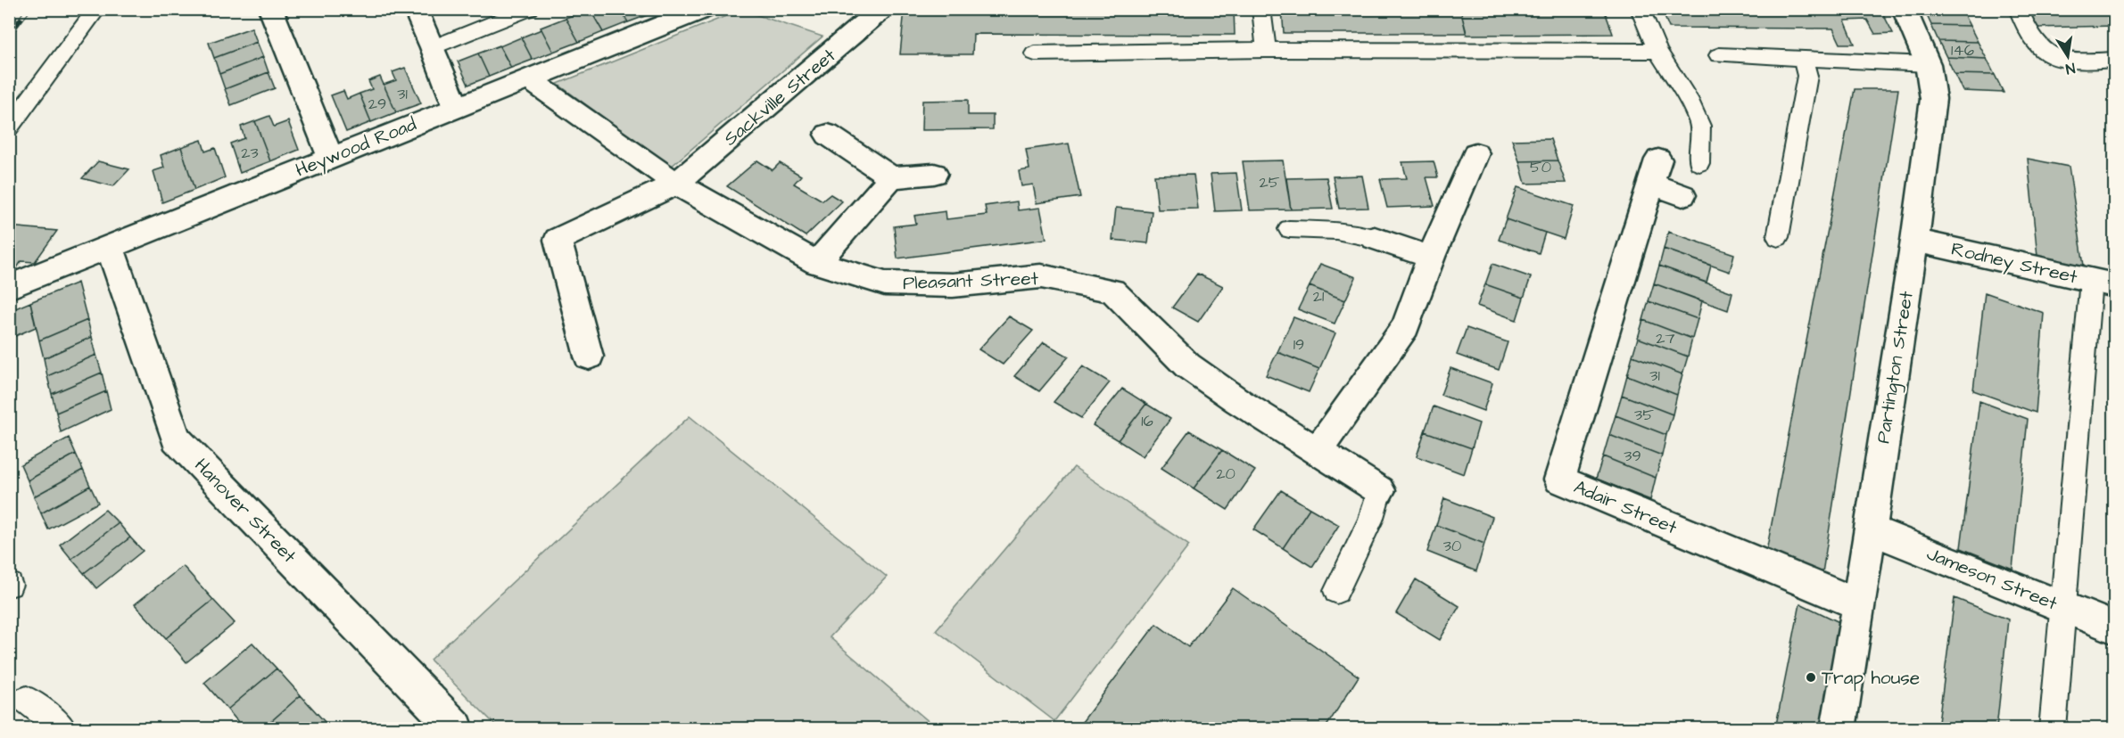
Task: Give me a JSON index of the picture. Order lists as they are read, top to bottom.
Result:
{
  "streets": {
    "street": [
      "Sackville Street",
      "Heywood Road",
      "Rodney Street",
      "Pleasant Street",
      "Partington Street",
      "Adair Street",
      "Hanover Street",
      "Jameson Street"
    ]
  },
  "crossings": [
    ["Sackville Street", "Pleasant Street"],
    ["Heywood Road", "Pleasant Street"],
    ["Heywood Road", "Hanover Street"],
    ["Rodney Street", "Partington Street"],
    ["Partington Street", "Adair Street"],
    ["Partington Street", "Jameson Street"]
  ],
  "places": ["Trap house"],
  "house_numbers": [
    "146",
    "31",
    "29",
    "23",
    "50",
    "25",
    "21",
    "27",
    "19",
    "31",
    "35",
    "16",
    "39",
    "20",
    "30"
  ],
  "north": "bottom"
}
